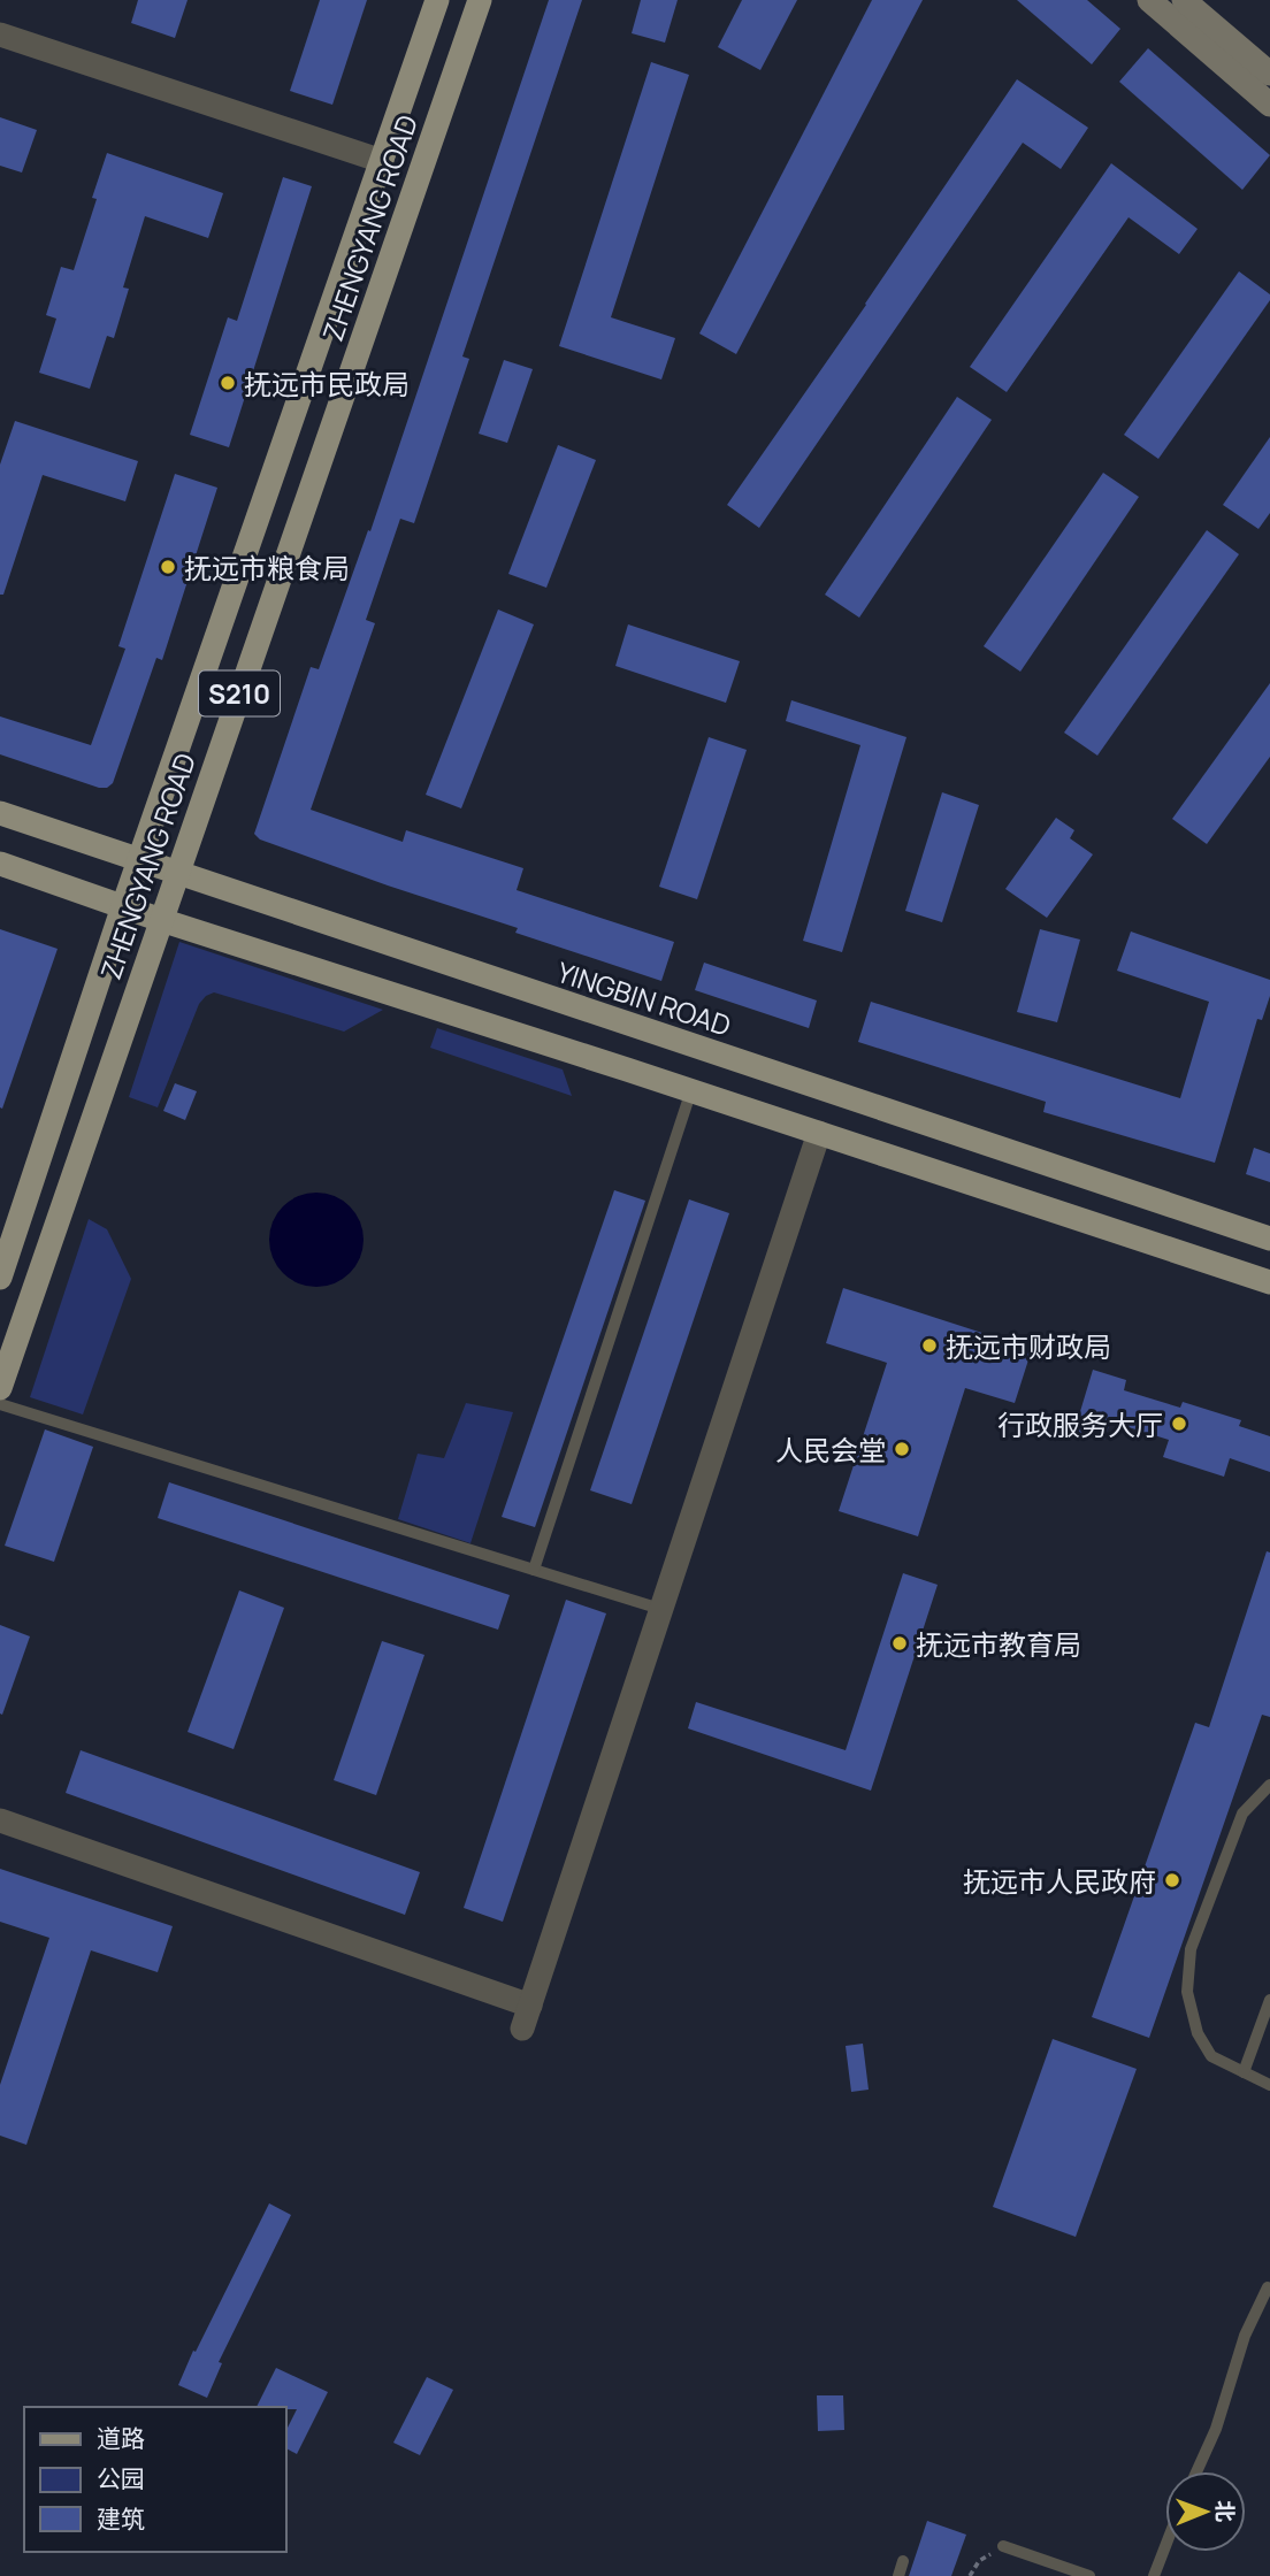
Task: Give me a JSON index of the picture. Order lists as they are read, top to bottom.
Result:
{
  "streets": {
    "main road": ["ZHENGYANG ROAD", "S210", "YINGBIN ROAD"]
  },
  "crossings": [
    ["ZHENGYANG ROAD", "YINGBIN ROAD"]
  ],
  "places": [
    "抚远市民政局",
    "抚远市粮食局",
    "抚远市财政局",
    "行政服务大厅",
    "人民会堂",
    "抚远市教育局",
    "抚远市人民政府"
  ],
  "legend": ["道路", "公园", "建筑"],
  "north": "right"
}
